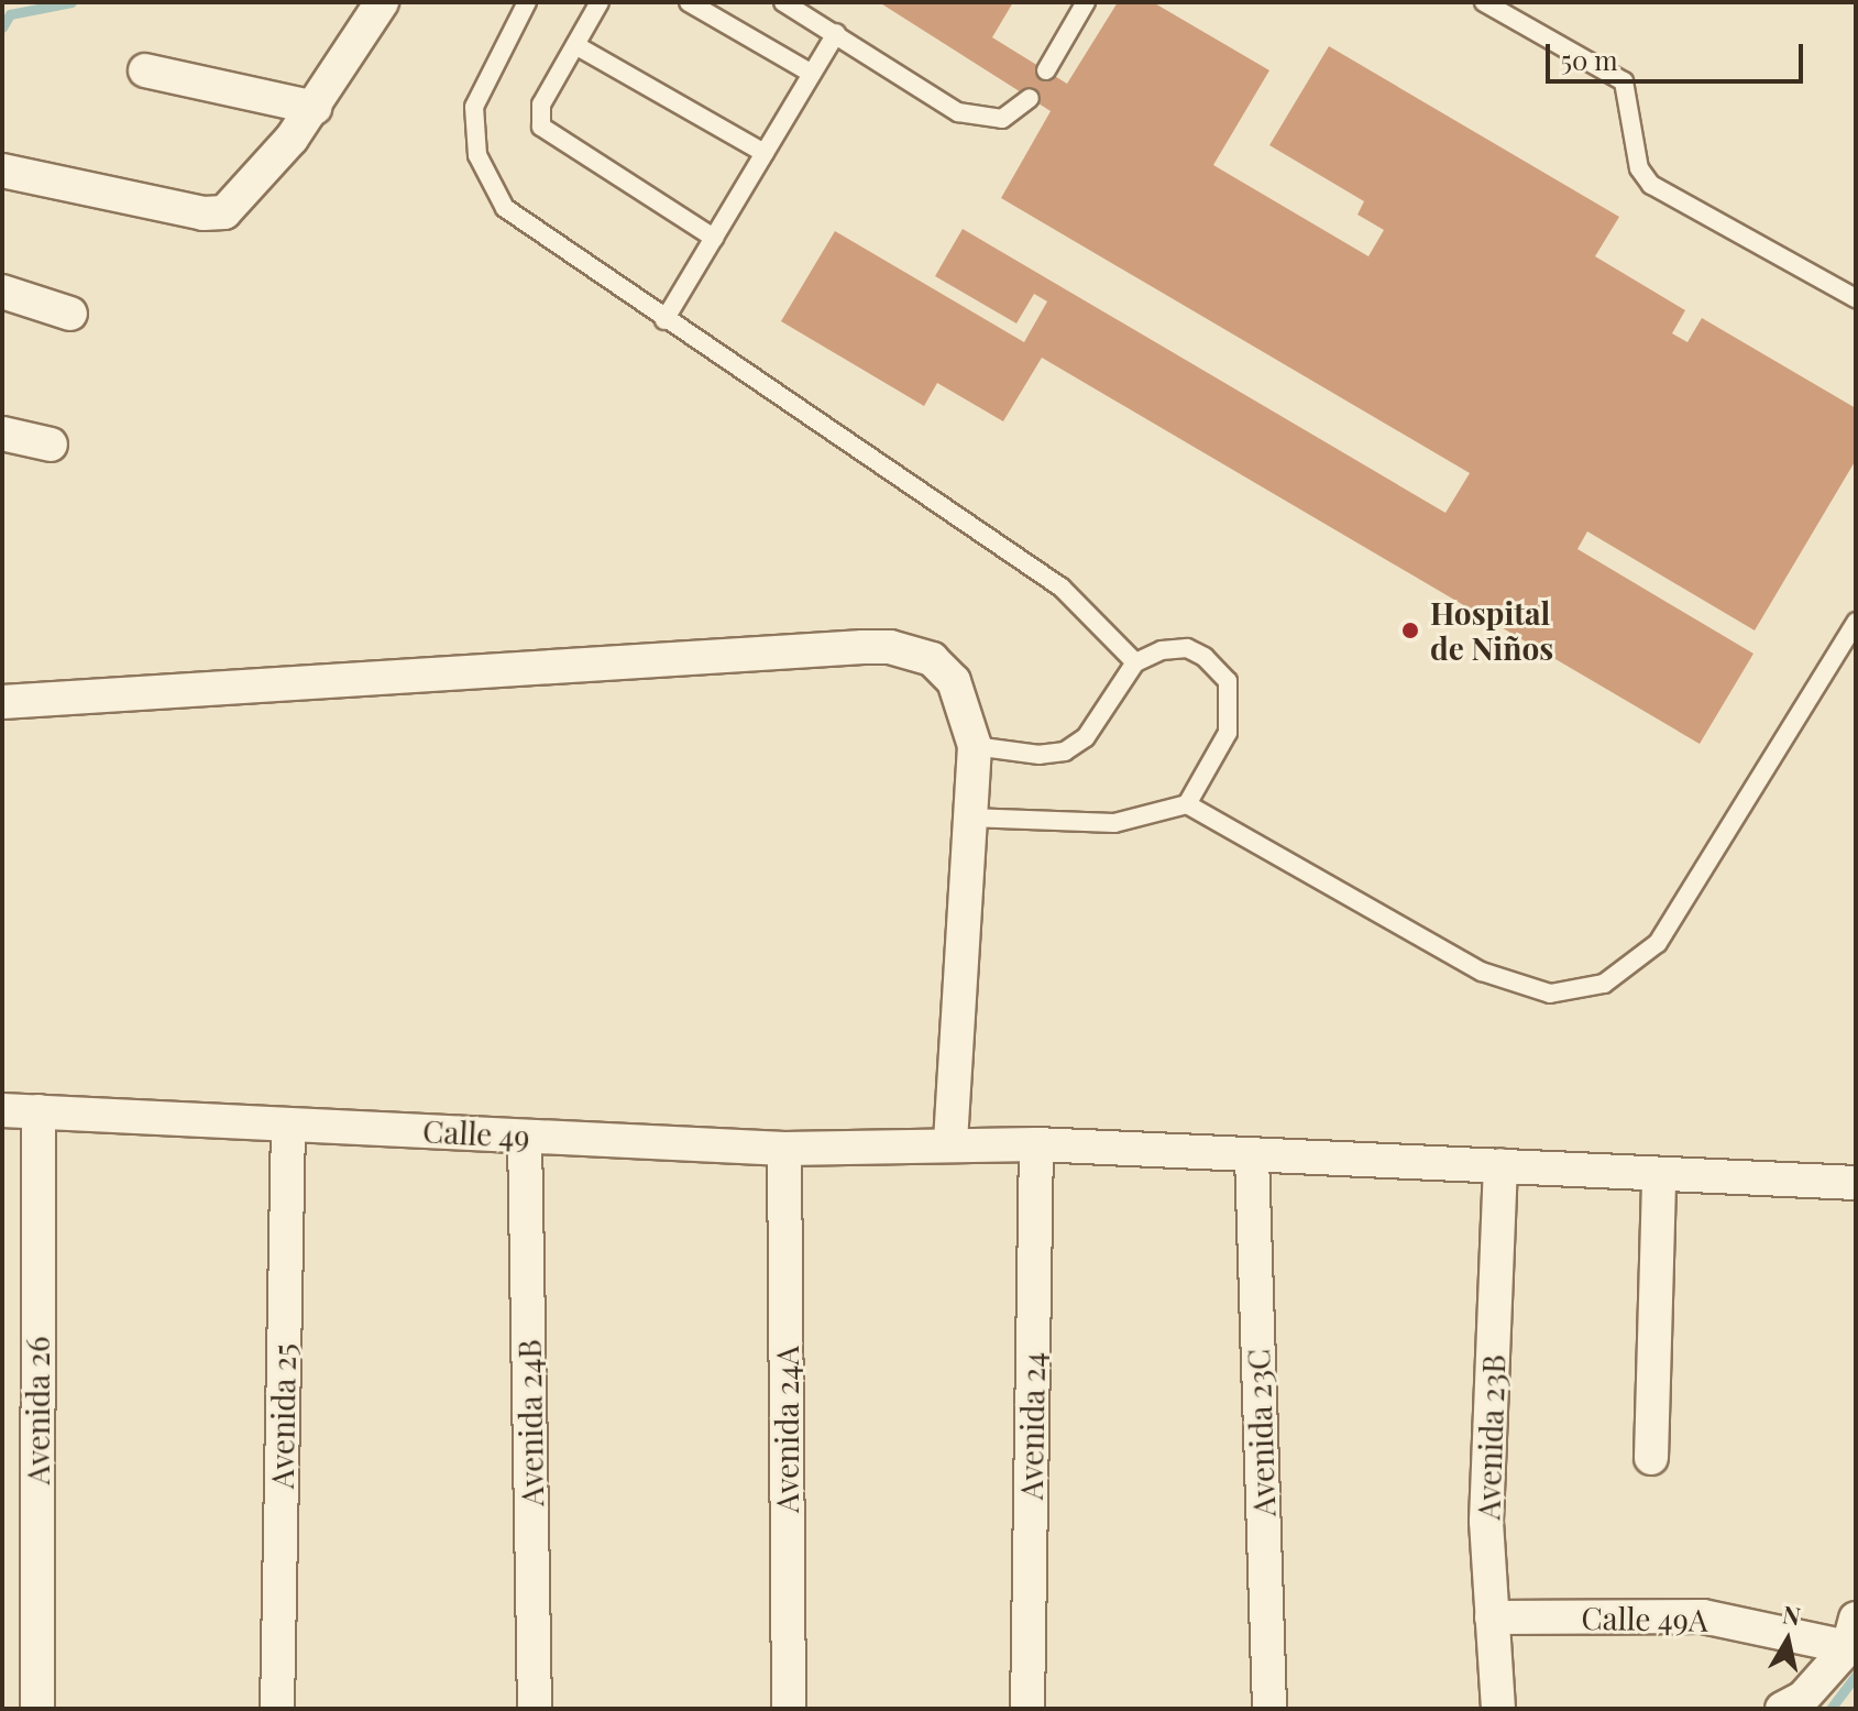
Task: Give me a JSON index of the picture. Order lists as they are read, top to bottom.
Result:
{
  "streets": {
    "street": [
      "Calle 49",
      "Avenida 26",
      "Avenida 25",
      "Avenida 24B",
      "Avenida 24",
      "Avenida 24A",
      "Avenida 23C",
      "Avenida 23B",
      "Calle 49A"
    ]
  },
  "crossings": [
    ["Calle 49", "Avenida 26"],
    ["Calle 49", "Avenida 25"],
    ["Calle 49", "Avenida 24B"],
    ["Calle 49", "Avenida 24"],
    ["Calle 49", "Avenida 24A"],
    ["Calle 49", "Avenida 23C"],
    ["Calle 49", "Avenida 23B"],
    ["Avenida 23B", "Calle 49A"]
  ],
  "places": ["Hospital de Niños"],
  "scale_bar": "50 m",
  "north": "top"
}
